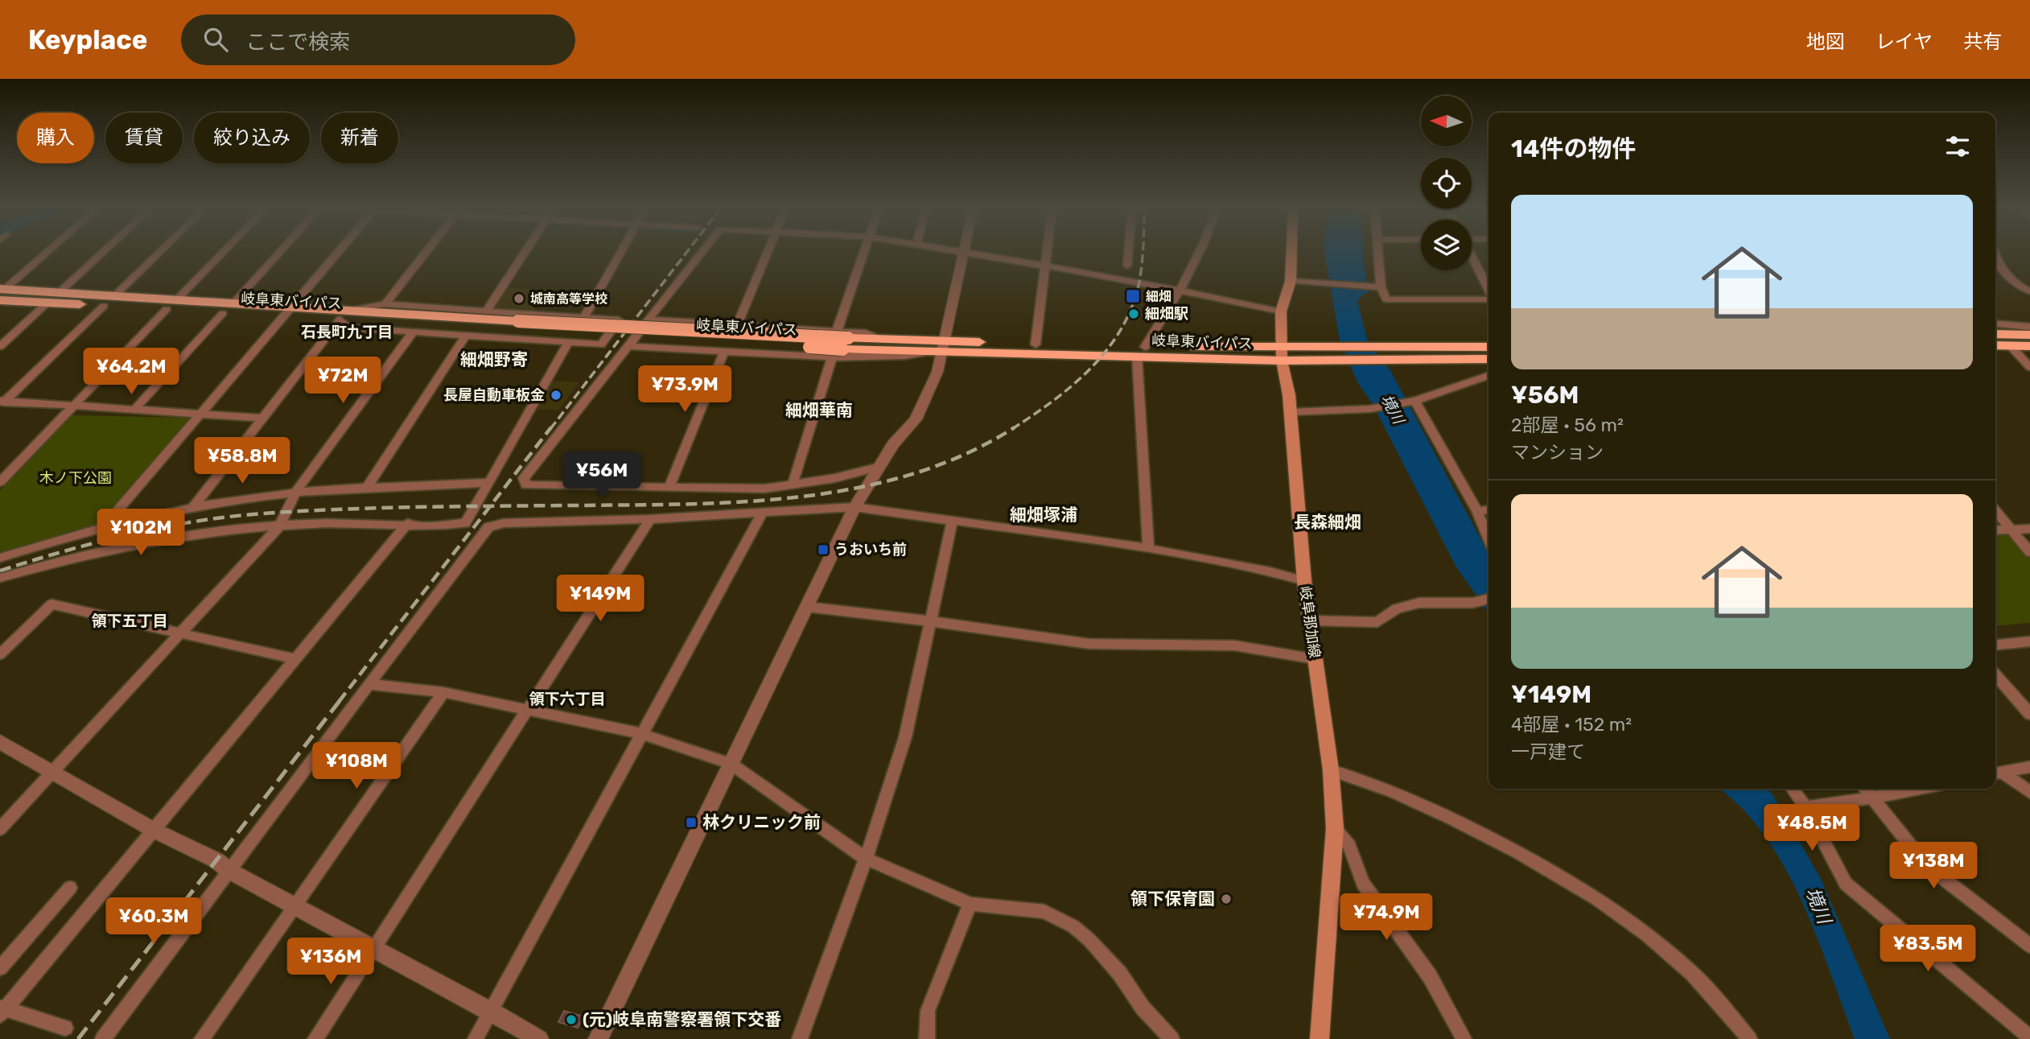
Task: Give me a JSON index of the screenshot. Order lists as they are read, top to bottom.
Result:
{
  "streets": {
    "highway": ["岐阜東バイパス"],
    "main road": ["岐阜那加線"]
  },
  "crossings": [
    ["岐阜東バイパス", "岐阜那加線"]
  ],
  "districts": [
    "石長町九丁目",
    "細畑野寄",
    "細畑華南",
    "細畑塚浦",
    "長森細畑",
    "領下五丁目",
    "領下六丁目"
  ],
  "water": ["境川"],
  "parks": ["木ノ下公園"],
  "places": {
    "transit": ["細畑", "うおいち前", "林クリニック前"],
    "other": [
      "城南高等学校",
      "細畑駅",
      "長屋自動車板金",
      "領下保育園",
      "(元)岐阜南警察署領下交番"
    ]
  },
  "north": "left",
  "page": {
    "header": "Keyplace",
    "search": "ここで検索",
    "nav": ["地図", "レイヤ", "共有"],
    "chip": [
      "購入",
      "賃貸",
      "絞り込み",
      "新着"
    ],
    "heading": "14件の物件",
    "list": [
      {
        "name": "¥56M",
        "note": "2部屋 · 56 m² · マンション"
      },
      {
        "name": "¥149M",
        "note": "4部屋 · 152 m² · 一戸建て"
      }
    ],
    "price": [
      "¥64.2M",
      "¥72M",
      "¥73.9M",
      "¥58.8M",
      "¥56M",
      "¥102M",
      "¥149M",
      "¥108M",
      "¥48.5M",
      "¥138M",
      "¥74.9M",
      "¥60.3M",
      "¥83.5M",
      "¥136M"
    ]
  }
}
